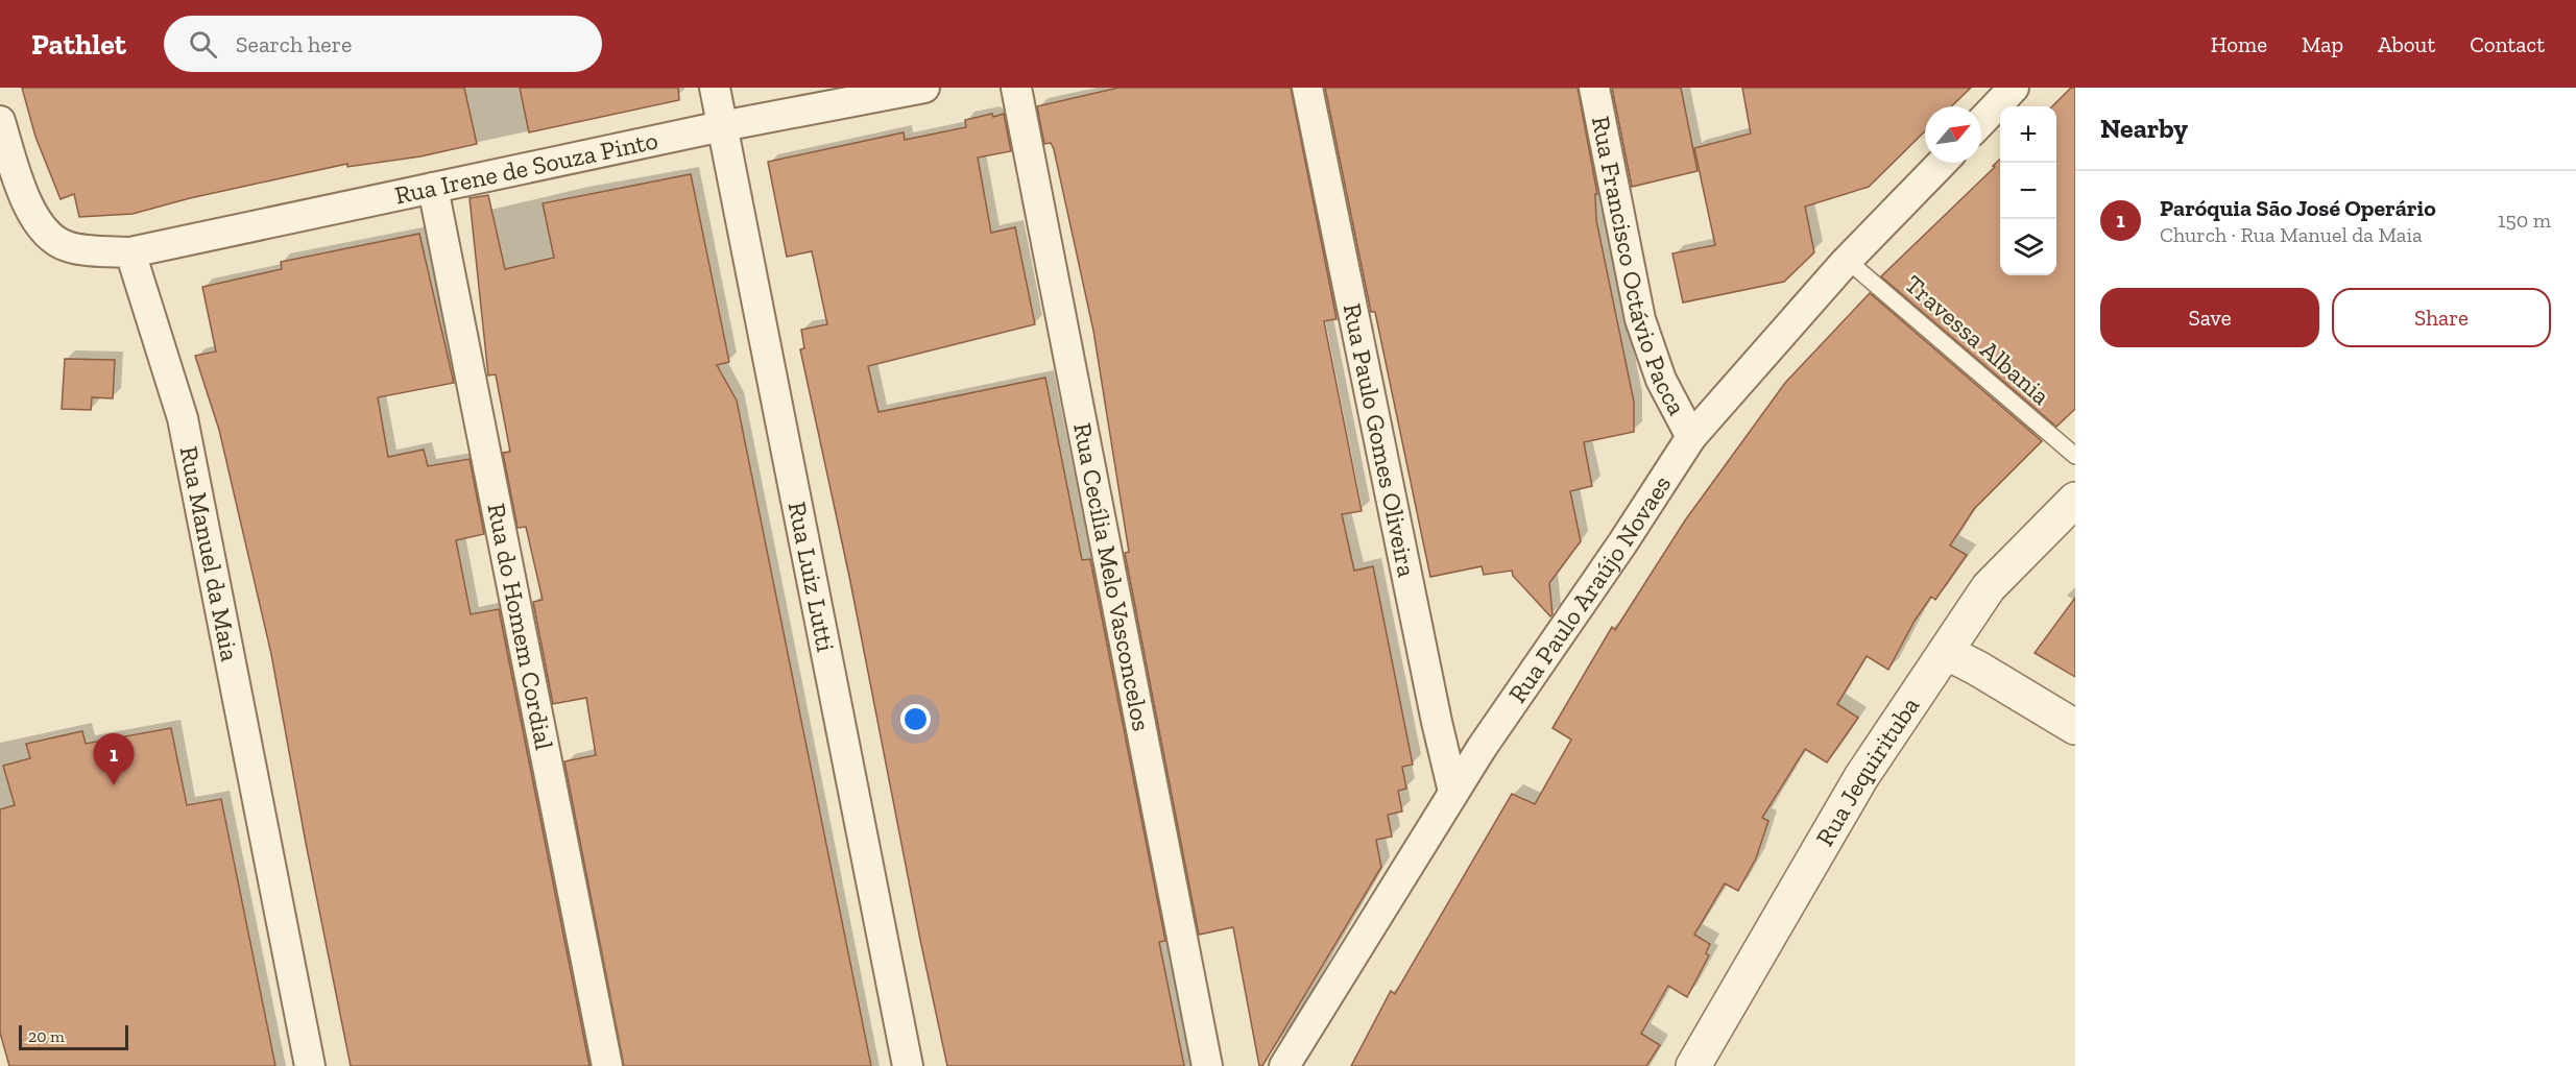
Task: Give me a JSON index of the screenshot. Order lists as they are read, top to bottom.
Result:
{
  "streets": {
    "street": [
      "Rua Irene de Souza Pinto",
      "Rua Francisco Octávio Pacca",
      "Rua Paulo Gomes Oliveira",
      "Rua Manuel da Maia",
      "Rua Luiz Lutti",
      "Rua Cecília Melo Vasconcelos",
      "Rua Paulo Araújo Novaes",
      "Rua do Homem Cordial",
      "Rua Jequirituba"
    ],
    "lane": ["Travessa Albania"]
  },
  "crossings": [
    ["Rua Irene de Souza Pinto", "Rua Manuel da Maia"],
    ["Rua Irene de Souza Pinto", "Rua Luiz Lutti"],
    ["Rua Irene de Souza Pinto", "Rua do Homem Cordial"],
    ["Rua Francisco Octávio Pacca", "Rua Paulo Araújo Novaes"],
    ["Travessa Albania", "Rua Paulo Araújo Novaes"],
    ["Rua Paulo Gomes Oliveira", "Rua Paulo Araújo Novaes"]
  ],
  "scale_bar": "20 m",
  "north": "top right",
  "page": {
    "header": "Pathlet",
    "search": "Search here",
    "nav": [
      "Home",
      "Map",
      "About",
      "Contact"
    ],
    "heading": "Nearby",
    "map_buttons": ["+", "−"],
    "list": [
      {
        "mark": "1",
        "name": "Paróquia São José Operário",
        "note": "Church · Rua Manuel da Maia",
        "value": "150 m"
      }
    ],
    "buttons": ["Save", "Share"],
    "pins": "1",
    "scale": "20 m"
  }
}
